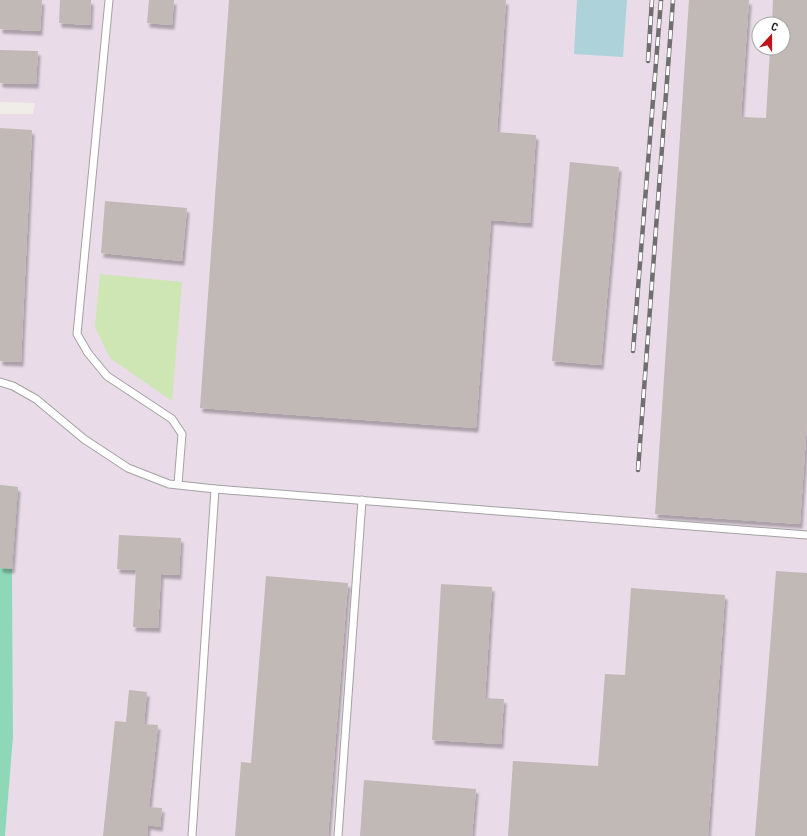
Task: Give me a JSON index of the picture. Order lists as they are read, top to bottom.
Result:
{
  "north": "top"
}
